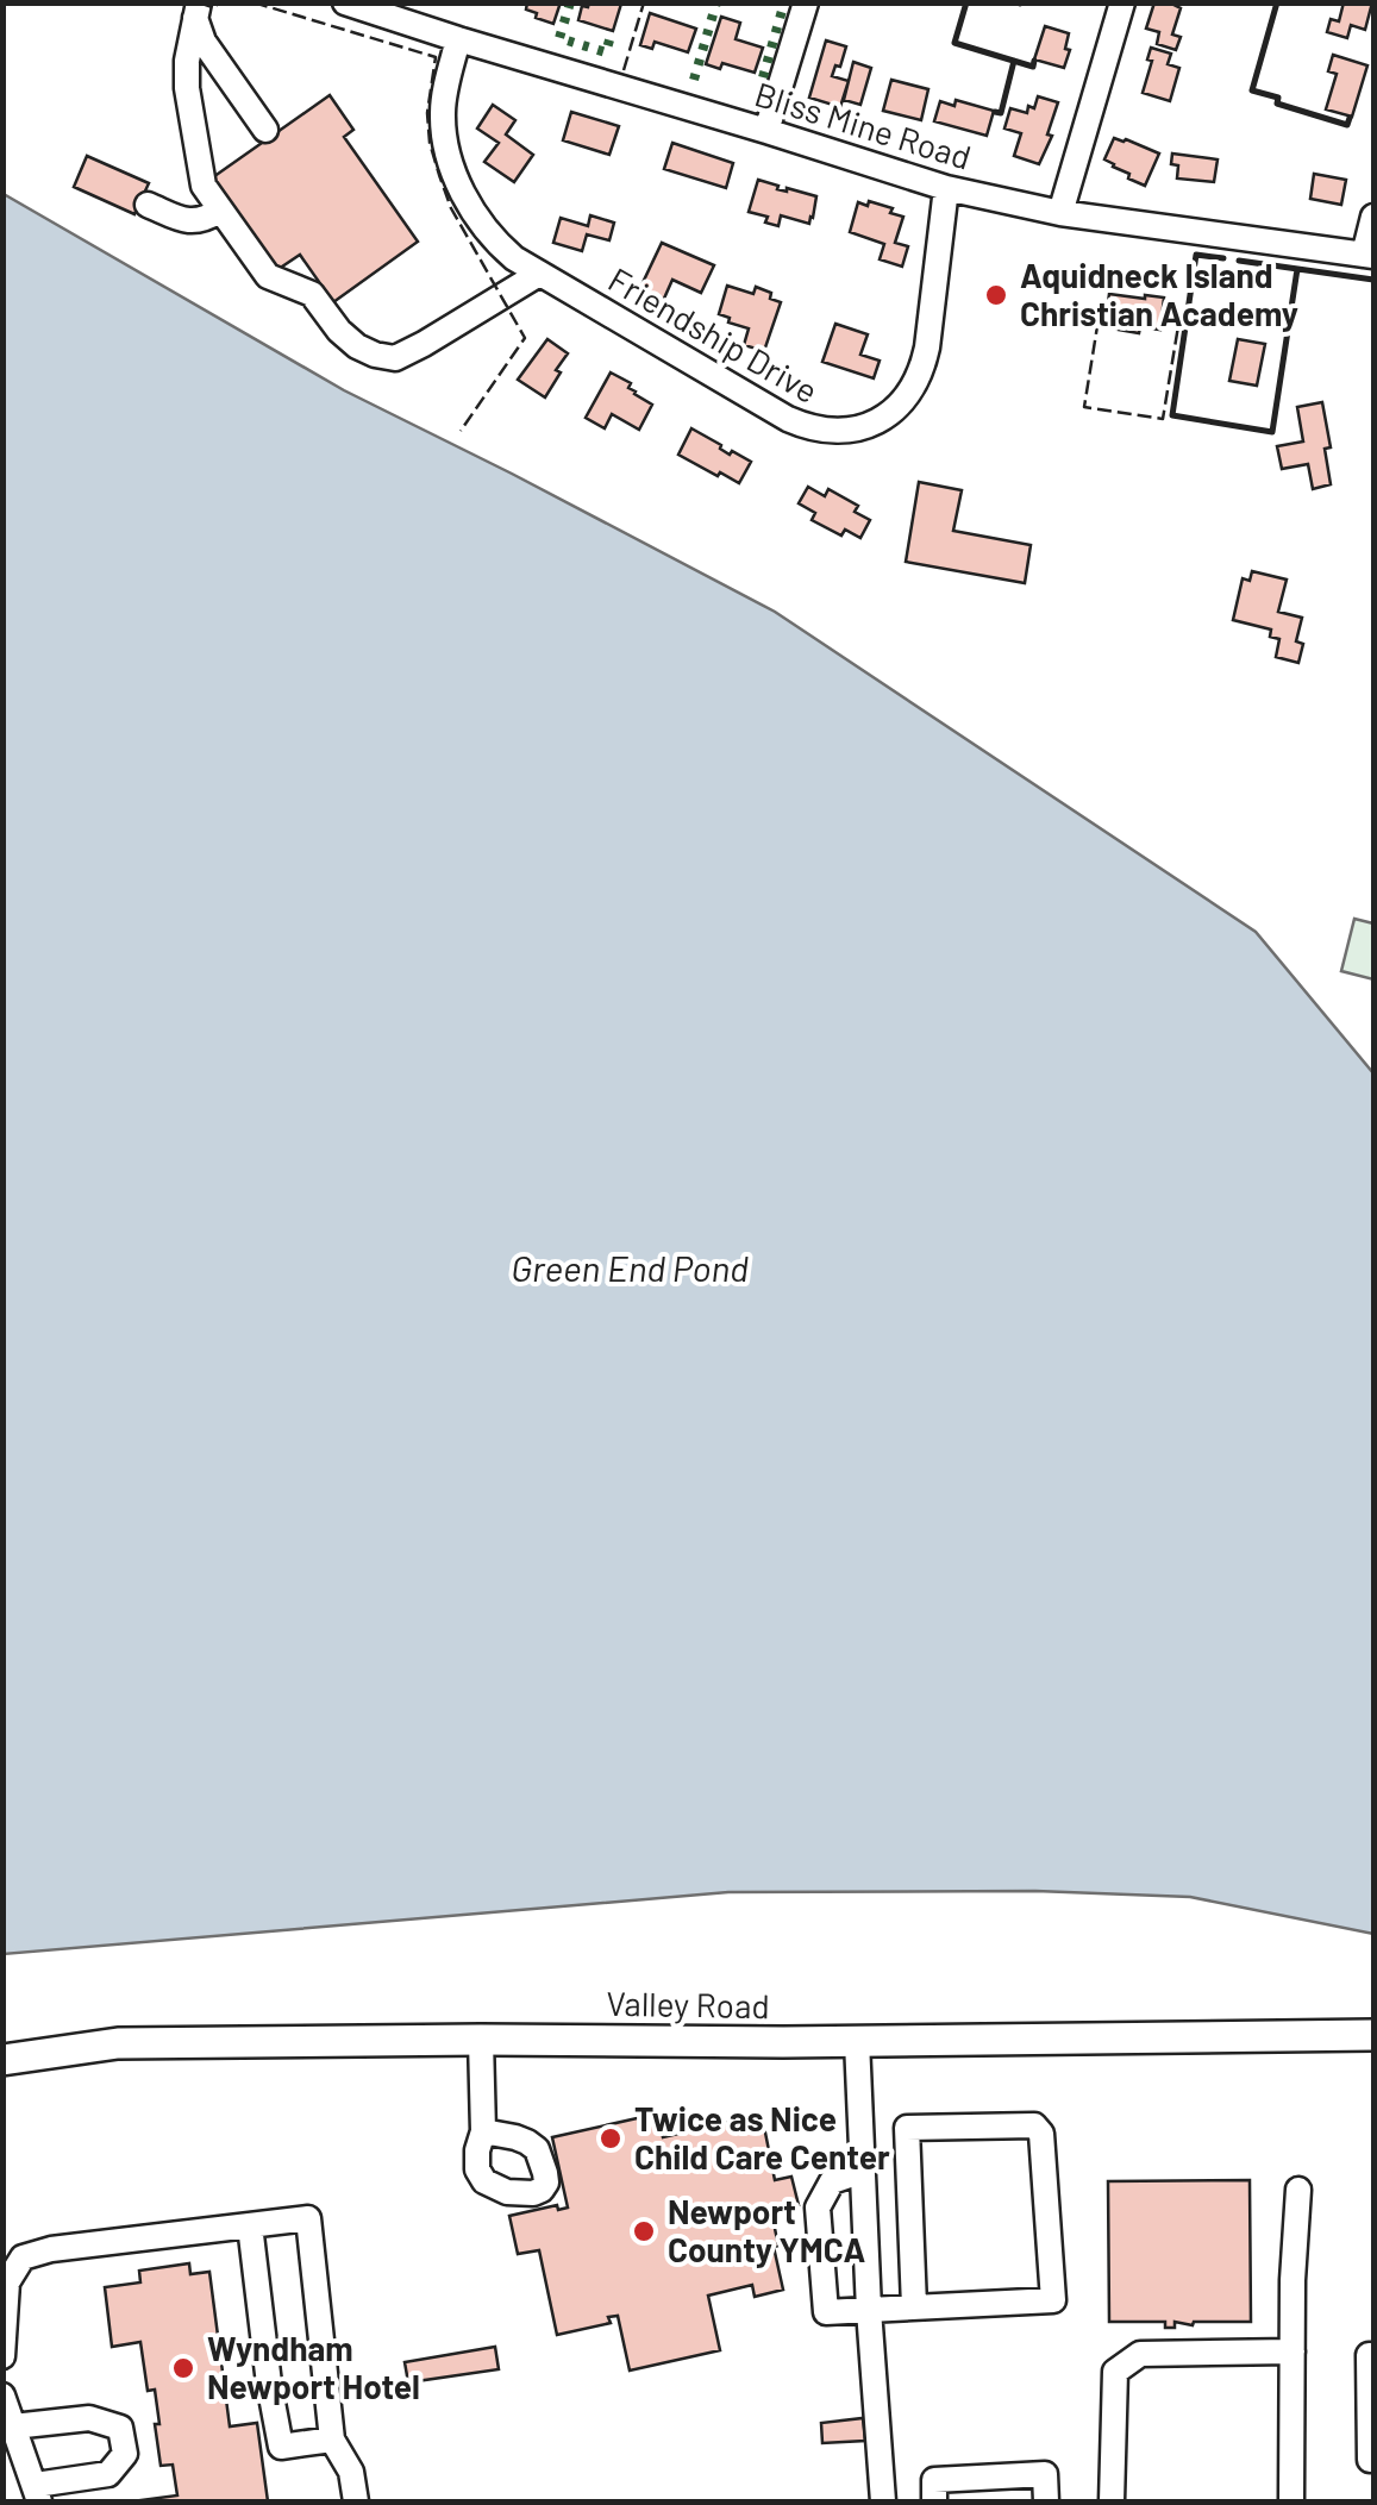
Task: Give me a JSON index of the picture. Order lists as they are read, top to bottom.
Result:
{
  "streets": {
    "main road": ["Valley Road"],
    "street": ["Bliss Mine Road", "Friendship Drive"]
  },
  "crossings": [
    ["Bliss Mine Road", "Friendship Drive"]
  ],
  "water": ["Green End Pond"],
  "places": [
    "Aquidneck Island Christian Academy",
    "Twice as Nice Child Care Center",
    "Newport County YMCA",
    "Wyndham Newport Hotel"
  ]
}
